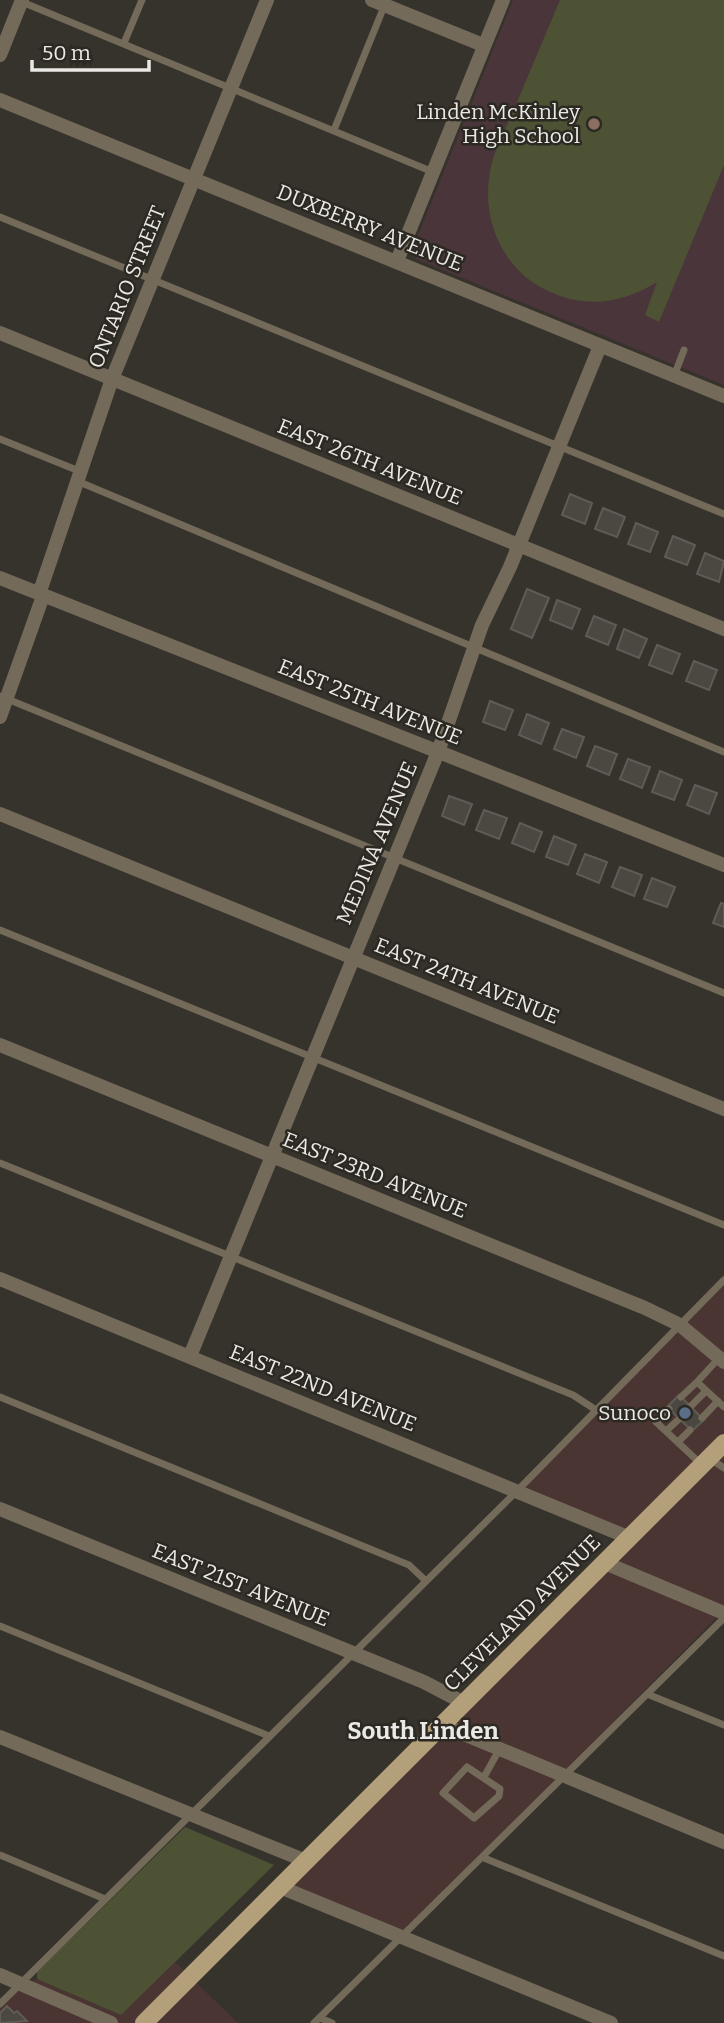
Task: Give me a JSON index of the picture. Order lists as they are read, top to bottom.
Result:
{
  "streets": {
    "main road": ["CLEVELAND AVENUE"],
    "street": [
      "DUXBERRY AVENUE",
      "ONTARIO STREET",
      "EAST 26TH AVENUE",
      "EAST 25TH AVENUE",
      "MEDINA AVENUE",
      "EAST 24TH AVENUE",
      "EAST 23RD AVENUE",
      "EAST 22ND AVENUE",
      "EAST 21ST AVENUE"
    ]
  },
  "crossings": [
    ["DUXBERRY AVENUE", "ONTARIO STREET"],
    ["DUXBERRY AVENUE", "MEDINA AVENUE"],
    ["ONTARIO STREET", "EAST 26TH AVENUE"],
    ["ONTARIO STREET", "EAST 25TH AVENUE"],
    ["EAST 26TH AVENUE", "MEDINA AVENUE"],
    ["EAST 25TH AVENUE", "MEDINA AVENUE"],
    ["MEDINA AVENUE", "EAST 24TH AVENUE"],
    ["MEDINA AVENUE", "EAST 23RD AVENUE"],
    ["MEDINA AVENUE", "EAST 22ND AVENUE"],
    ["EAST 22ND AVENUE", "CLEVELAND AVENUE"],
    ["EAST 21ST AVENUE", "CLEVELAND AVENUE"]
  ],
  "districts": ["South Linden"],
  "places": ["Linden McKinley High School", "Sunoco"],
  "scale_bar": "50 m"
}
